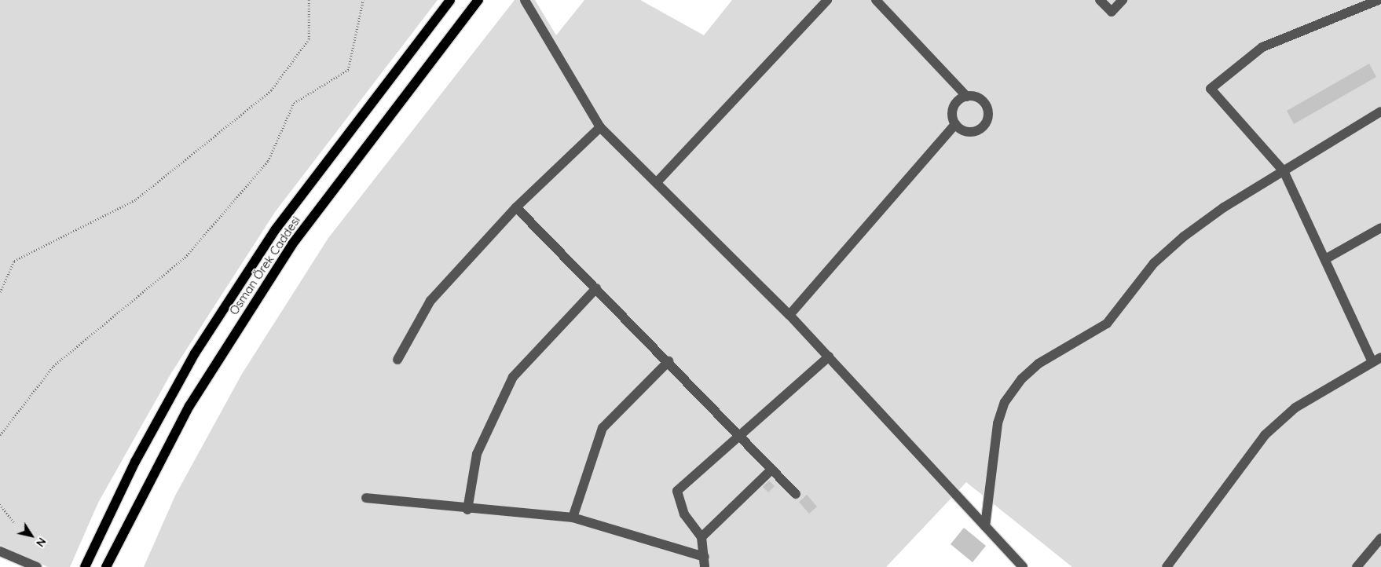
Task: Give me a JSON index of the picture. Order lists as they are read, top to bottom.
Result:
{
  "streets": {
    "main road": ["Osman Örek Caddesi"]
  },
  "north": "bottom right"
}
